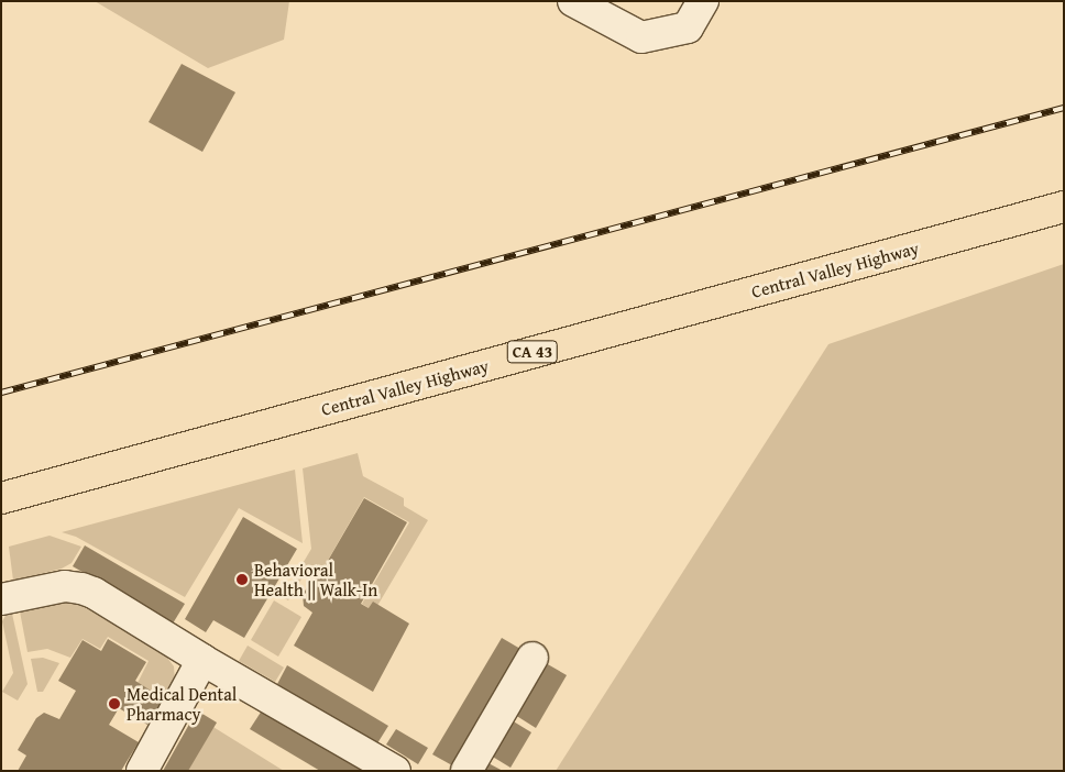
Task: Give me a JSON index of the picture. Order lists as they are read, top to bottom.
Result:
{
  "streets": {
    "main road": ["Central Valley Highway", "CA 43"]
  },
  "places": ["Behavioral Health || Walk-In", "Medical Dental Pharmacy"]
}
